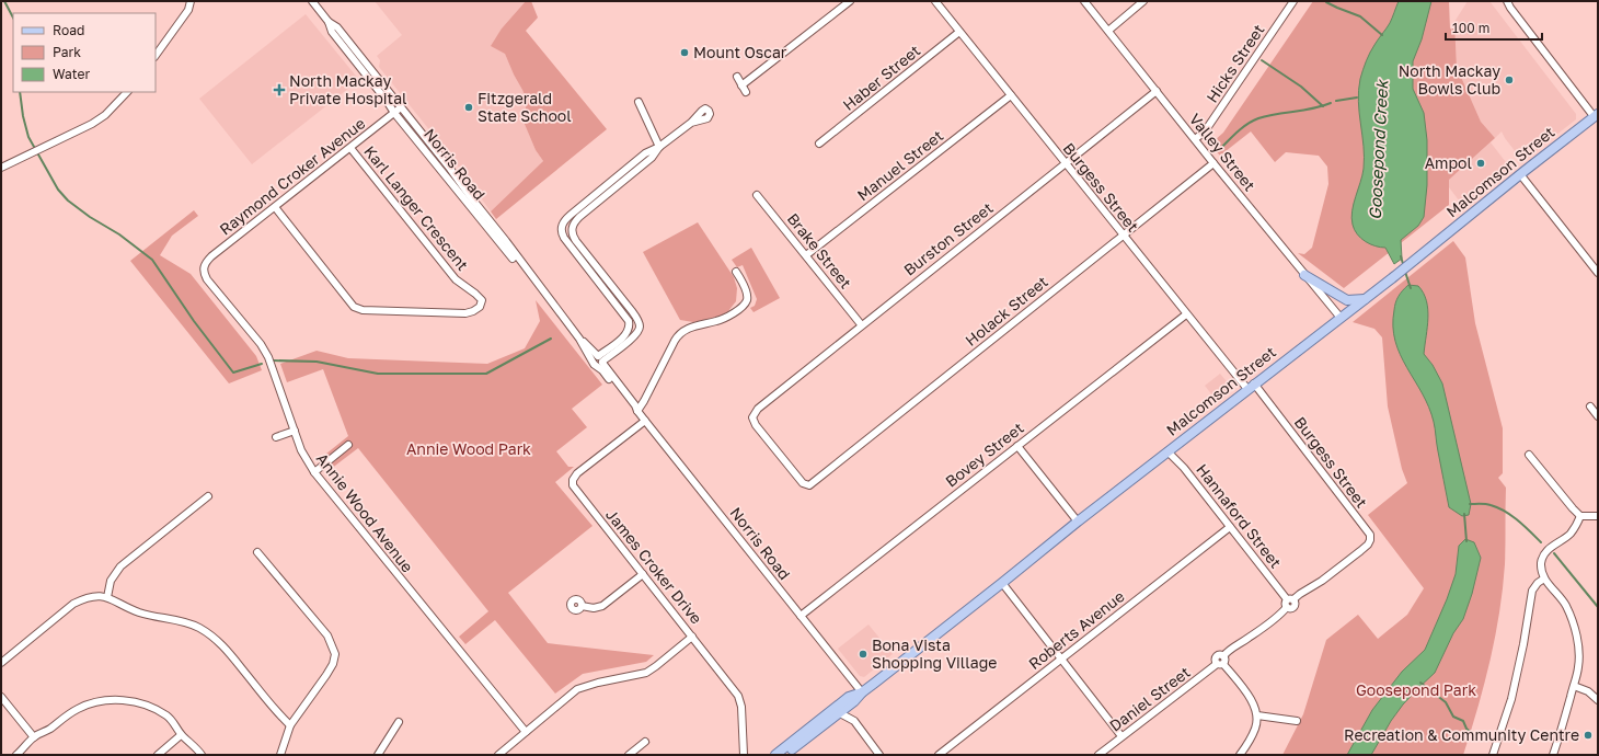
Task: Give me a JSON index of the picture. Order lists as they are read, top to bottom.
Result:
{
  "streets": {
    "main road": ["Malcomson Street"],
    "street": [
      "Hicks Street",
      "Haber Street",
      "Valley Street",
      "Norris Road",
      "Manuel Street",
      "Raymond Croker Avenue",
      "Burgess Street",
      "Karl Langer Crescent",
      "Burston Street",
      "Brake Street",
      "Holack Street",
      "Bovey Street",
      "Annie Wood Avenue",
      "Hannaford Street",
      "James Croker Drive",
      "Roberts Avenue",
      "Daniel Street"
    ]
  },
  "crossings": [
    ["Hicks Street", "Valley Street"],
    ["Haber Street", "Burgess Street"],
    ["Valley Street", "Malcomson Street"],
    ["Valley Street", "Burston Street"],
    ["Valley Street", "Holack Street"],
    ["Norris Road", "Malcomson Street"],
    ["Norris Road", "Raymond Croker Avenue"],
    ["Norris Road", "Bovey Street"],
    ["Norris Road", "James Croker Drive"],
    ["Manuel Street", "Burgess Street"],
    ["Manuel Street", "Brake Street"],
    ["Malcomson Street", "Burgess Street"],
    ["Malcomson Street", "Hannaford Street"],
    ["Raymond Croker Avenue", "Karl Langer Crescent"],
    ["Raymond Croker Avenue", "Annie Wood Avenue"],
    ["Burgess Street", "Burston Street"],
    ["Burgess Street", "Holack Street"],
    ["Burgess Street", "Bovey Street"],
    ["Burgess Street", "Hannaford Street"],
    ["Burston Street", "Brake Street"],
    ["Burston Street", "Holack Street"],
    ["Hannaford Street", "Roberts Avenue"]
  ],
  "water": ["Goosepond Creek"],
  "parks": ["Annie Wood Park", "Goosepond Park"],
  "places": {
    "other": [
      "Mount Oscar",
      "North Mackay Bowls Club",
      "Fitzgerald State School",
      "Ampol",
      "Bona Vista Shopping Village",
      "Recreation & Community Centre"
    ],
    "health": ["North Mackay Private Hospital"]
  },
  "legend": ["Road", "Park", "Water"],
  "scale_bar": "100 m"
}
